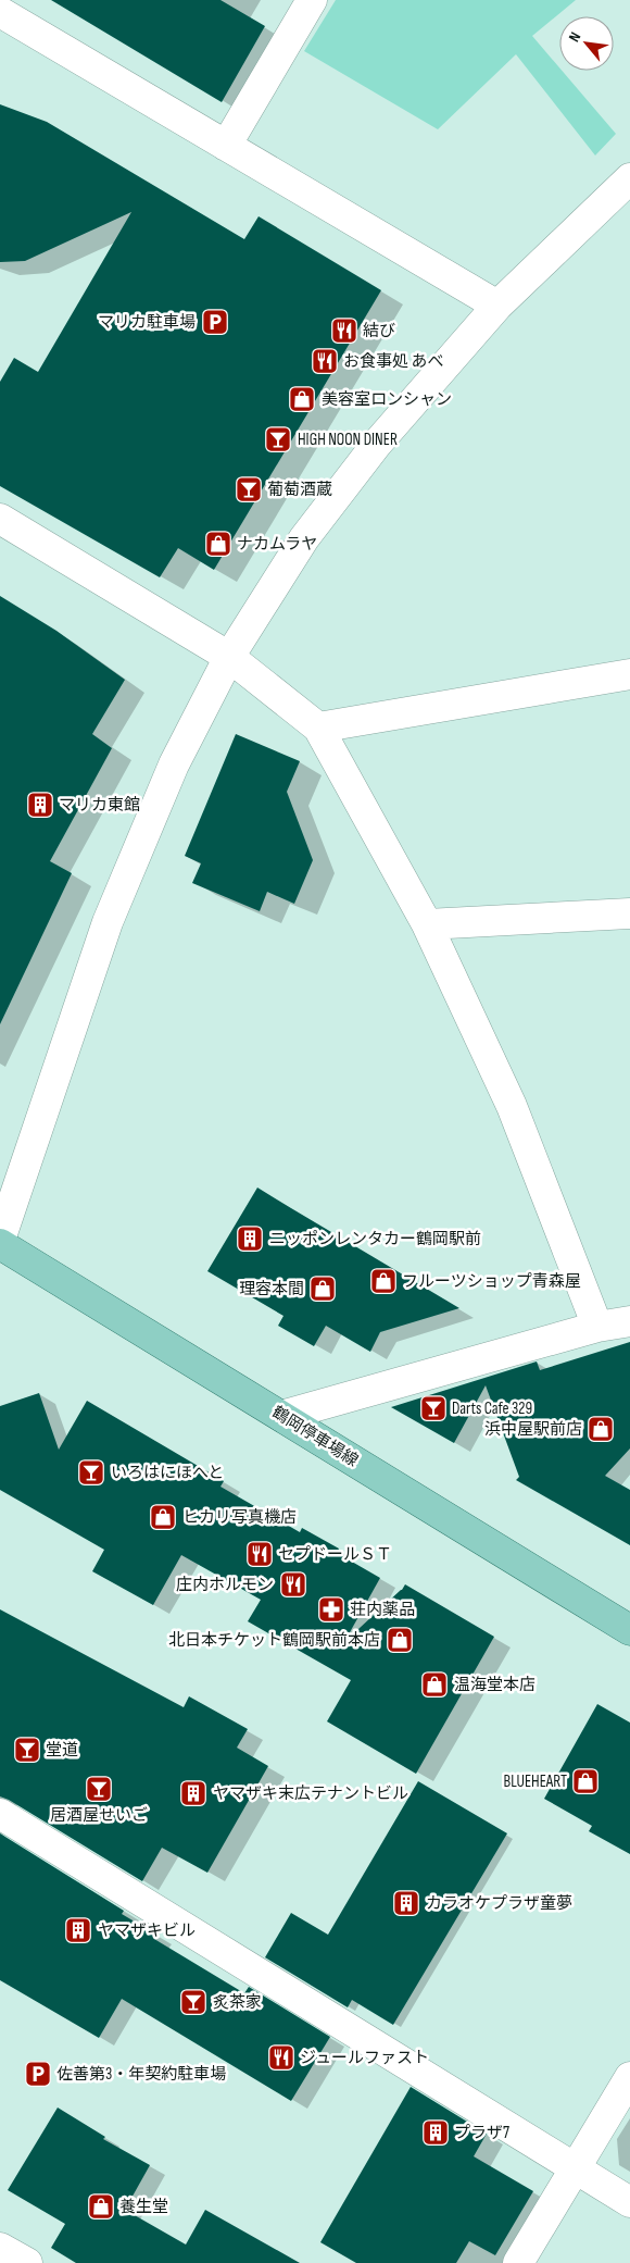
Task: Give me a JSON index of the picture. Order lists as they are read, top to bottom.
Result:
{
  "streets": {
    "main road": ["鶴岡停車場線"]
  },
  "places": {
    "parking": ["マリカ駐車場", "佐善第3・年契約駐車場"],
    "restaurant": [
      "結び",
      "お食事処 あべ",
      "セプドールＳＴ",
      "庄内ホルモン",
      "ジュールファスト"
    ],
    "shop": [
      "美容室ロンシャン",
      "ナカムラヤ",
      "フルーツショップ青森屋",
      "理容本間",
      "浜中屋駅前店",
      "ヒカリ写真機店",
      "北日本チケット鶴岡駅前本店",
      "温海堂本店",
      "BLUEHEART",
      "養生堂"
    ],
    "bar": [
      "HIGH NOON DINER",
      "葡萄酒蔵",
      "Darts Cafe 329",
      "いろはにほへと",
      "堂道",
      "居酒屋せいご",
      "炙茶家"
    ],
    "building": [
      "マリカ東館",
      "ニッポンレンタカー鶴岡駅前",
      "ヤマザキ末広テナントビル",
      "カラオケプラザ童夢",
      "ヤマザキビル",
      "プラザ7"
    ],
    "pharmacy": ["荘内薬品"]
  },
  "north": "top left"
}
